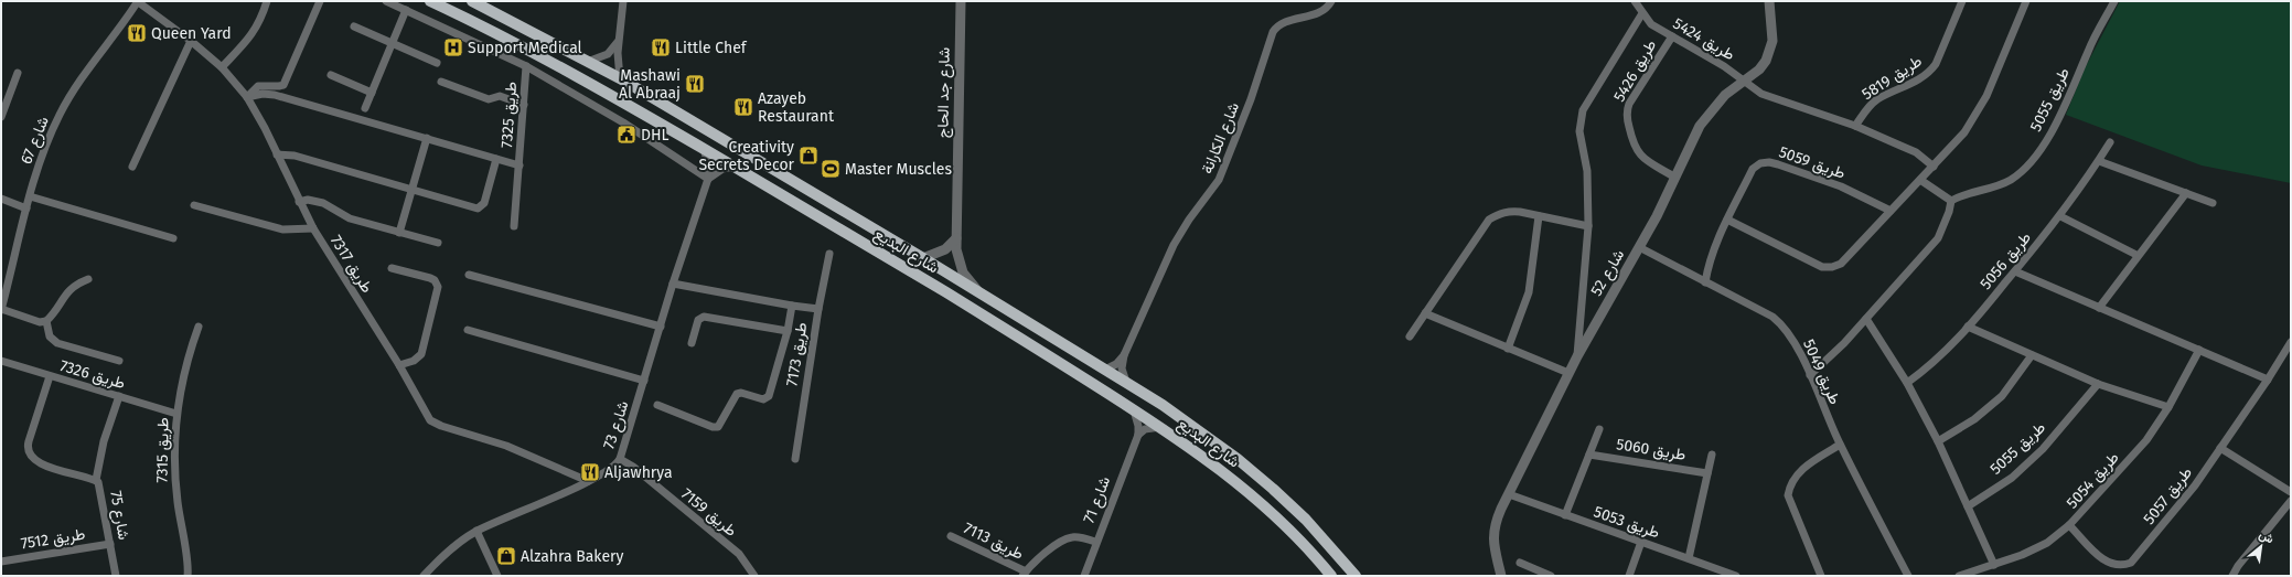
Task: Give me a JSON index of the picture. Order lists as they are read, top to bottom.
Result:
{
  "streets": {
    "main road": ["شارع البديع"],
    "street": [
      "طريق 5424",
      "طريق 5426",
      "طريق 5819",
      "شارع جد الحاج",
      "طريق 5055",
      "طريق 7325",
      "شارع الكارانة",
      "شارع 67",
      "طريق 5059",
      "طريق 5056",
      "طريق 7317",
      "شارع 52",
      "طريق 7173",
      "طريق 5049",
      "طريق 7326",
      "شارع 73",
      "طريق 5060",
      "طريق 7315",
      "طريق 5054",
      "طريق 5057",
      "شارع 71",
      "طريق 7159",
      "شارع 75",
      "طريق 5053",
      "طريق 7512",
      "طريق 7113"
    ]
  },
  "crossings": [
    ["طريق 5424", "طريق 5426"],
    ["طريق 5424", "شارع 52"],
    ["طريق 5426", "شارع 52"],
    ["شارع جد الحاج", "شارع البديع"],
    ["شارع الكارانة", "شارع البديع"],
    ["شارع 67", "طريق 7317"],
    ["طريق 5059", "طريق 5049"],
    ["شارع البديع", "شارع 73"],
    ["طريق 7317", "شارع 73"],
    ["شارع 52", "طريق 5049"],
    ["شارع 52", "طريق 5053"],
    ["طريق 7326", "طريق 7315"],
    ["طريق 7326", "شارع 75"],
    ["شارع 73", "طريق 7159"],
    ["طريق 5060", "طريق 5053"],
    ["طريق 5054", "طريق 5057"],
    ["شارع 71", "طريق 7113"],
    ["شارع 75", "طريق 7512"]
  ],
  "places": {
    "restaurant": [
      "Queen Yard",
      "Little Chef",
      "Mashawi Al Abraaj",
      "Azayeb Restaurant",
      "Aljawhrya"
    ],
    "hospital": ["Support Medical"],
    "public building": ["DHL"],
    "shop": ["Creativity Secrets Decor", "Alzahra Bakery"],
    "sports": ["Master Muscles"]
  },
  "north": "top right"
}
